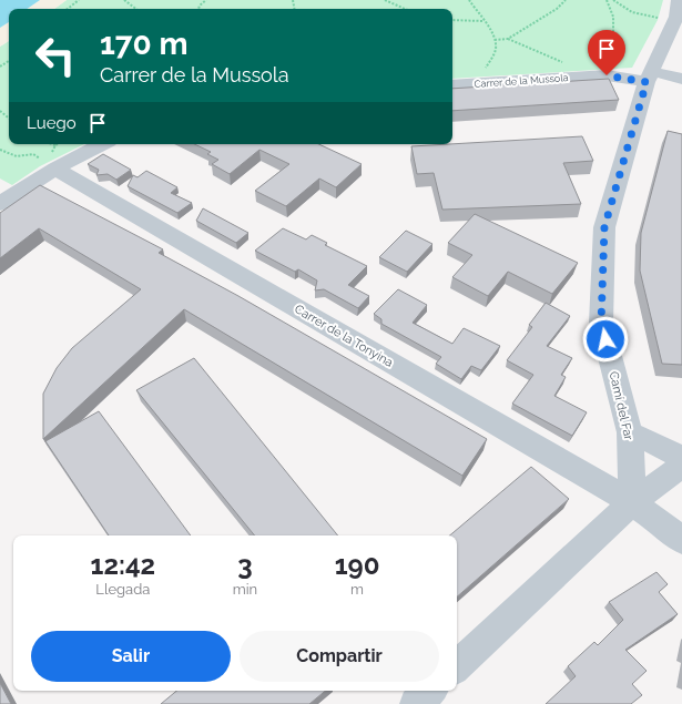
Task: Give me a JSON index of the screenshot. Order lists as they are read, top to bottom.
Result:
{
  "streets": {
    "street": ["Carrer de la Mussola", "Carrer de la Tonyina", "Camí del Far"]
  },
  "crossings": [
    ["Carrer de la Mussola", "Camí del Far"],
    ["Carrer de la Tonyina", "Camí del Far"]
  ],
  "page": {
    "turn": ["170 m", "Carrer de la Mussola"],
    "then": "Luego",
    "eta": [
      "12:42",
      "Llegada",
      "3",
      "min",
      "190",
      "m"
    ],
    "buttons": ["Salir", "Compartir"]
  }
}
